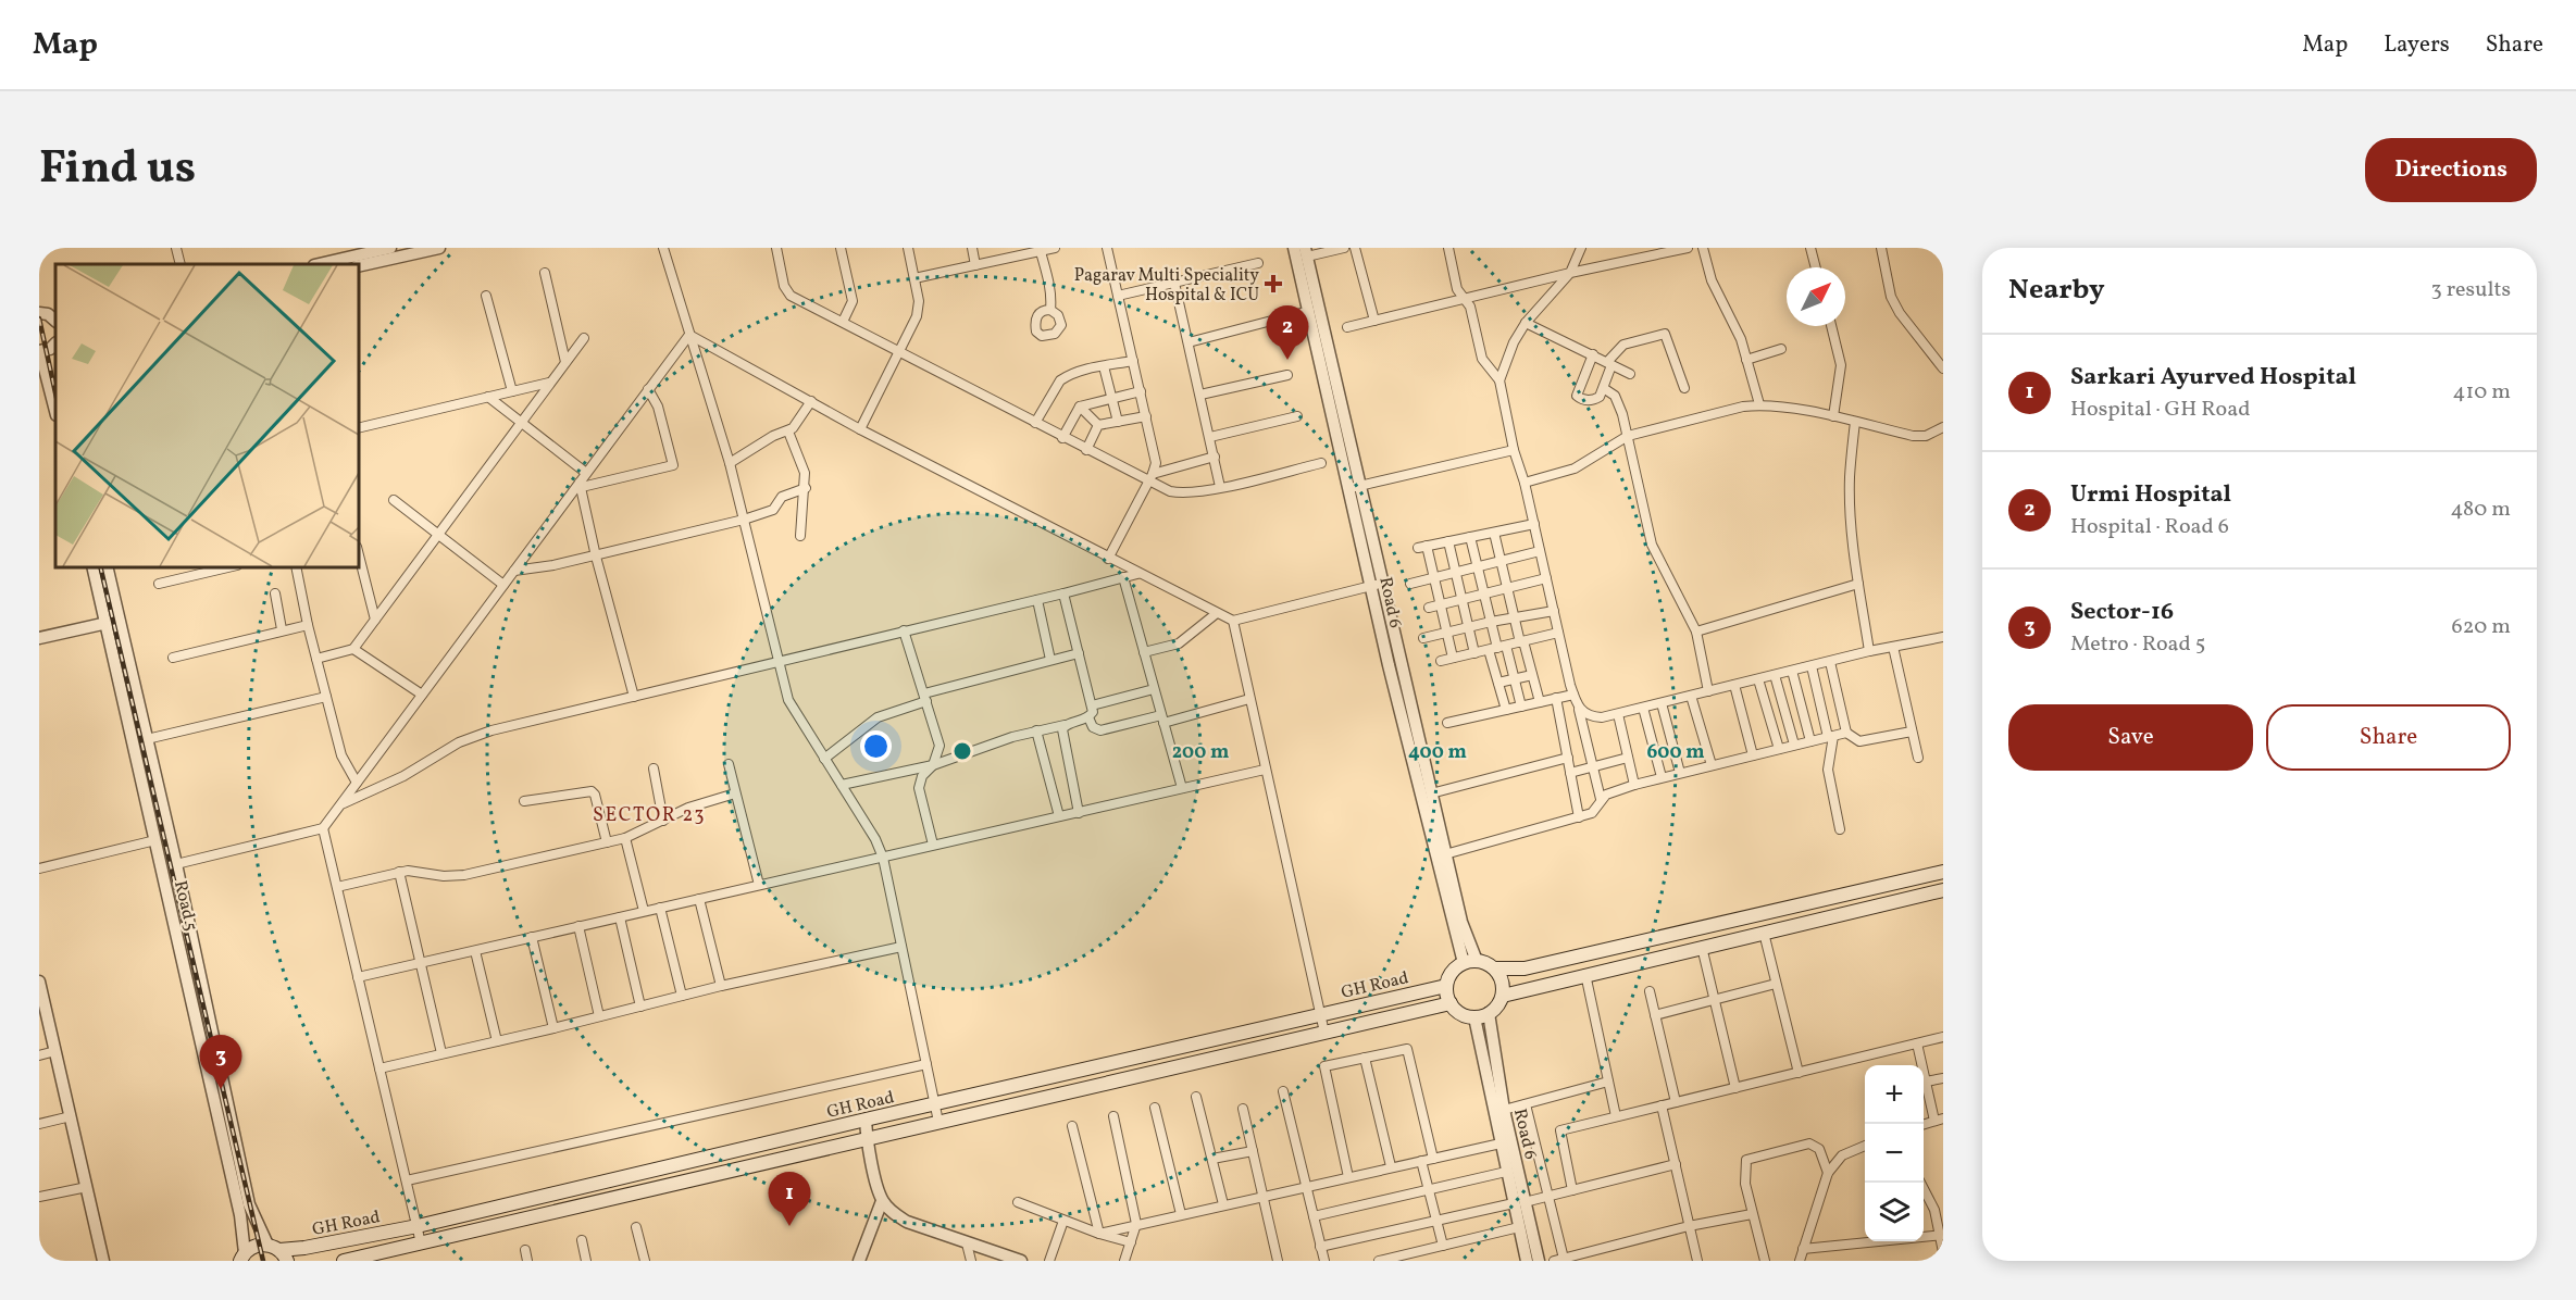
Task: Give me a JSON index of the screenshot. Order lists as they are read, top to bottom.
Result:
{
  "streets": {
    "main road": ["GH Road"],
    "street": ["Road 6", "Road 5"]
  },
  "crossings": [
    ["Road 6", "GH Road"],
    ["Road 5", "GH Road"]
  ],
  "districts": ["SECTOR 23"],
  "places": {
    "health": ["Pagarav Multi Speciality Hospital & ICU"]
  },
  "north": "top right",
  "page": {
    "header": "Map",
    "nav": ["Map", "Layers", "Share"],
    "title": "Find us",
    "buttons": [
      "Directions",
      ["Save", "Share"]
    ],
    "heading": ["Nearby", "3 results"],
    "pins": ["2", "3", "1"],
    "list": [
      {
        "mark": "1",
        "name": "Sarkari Ayurved Hospital",
        "note": "Hospital · GH Road",
        "value": "410 m"
      },
      {
        "mark": "2",
        "name": "Urmi Hospital",
        "note": "Hospital · Road 6",
        "value": "480 m"
      },
      {
        "mark": "3",
        "name": "Sector-16",
        "note": "Metro · Road 5",
        "value": "620 m"
      }
    ],
    "map_buttons": ["+", "−"]
  },
  "rings": ["200 m", "400 m", "600 m"]
}
